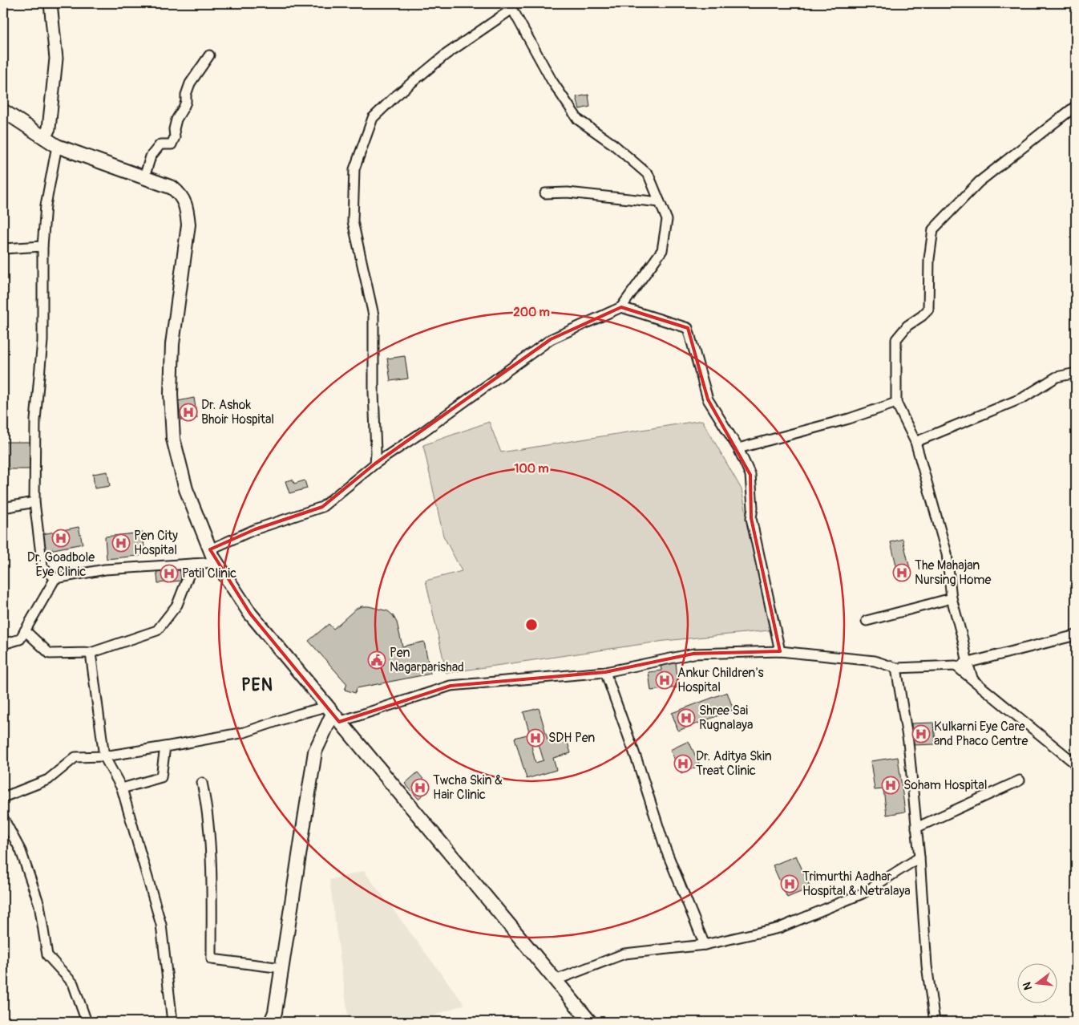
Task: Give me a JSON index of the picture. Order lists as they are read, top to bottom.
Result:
{
  "districts": ["PEN"],
  "places": {
    "hospital": [
      "Dr. Ashok Bhoir Hospital",
      "Dr. Goadbole Eye Clinic",
      "Pen City Hospital",
      "The Mahajan Nursing Home",
      "Patil Clinic",
      "Ankur Children's Hospital",
      "Shree Sai Rugnalaya",
      "Kulkarni Eye Care and Phaco Centre",
      "SDH Pen",
      "Dr. Aditya Skin Treat Clinic",
      "Soham Hospital",
      "Twcha Skin & Hair Clinic",
      "Trimurthi Aadhar Hospital & Netralaya"
    ],
    "public building": ["Pen Nagarparishad"]
  },
  "north": "left",
  "rings": ["200 m", "100 m"]
}
